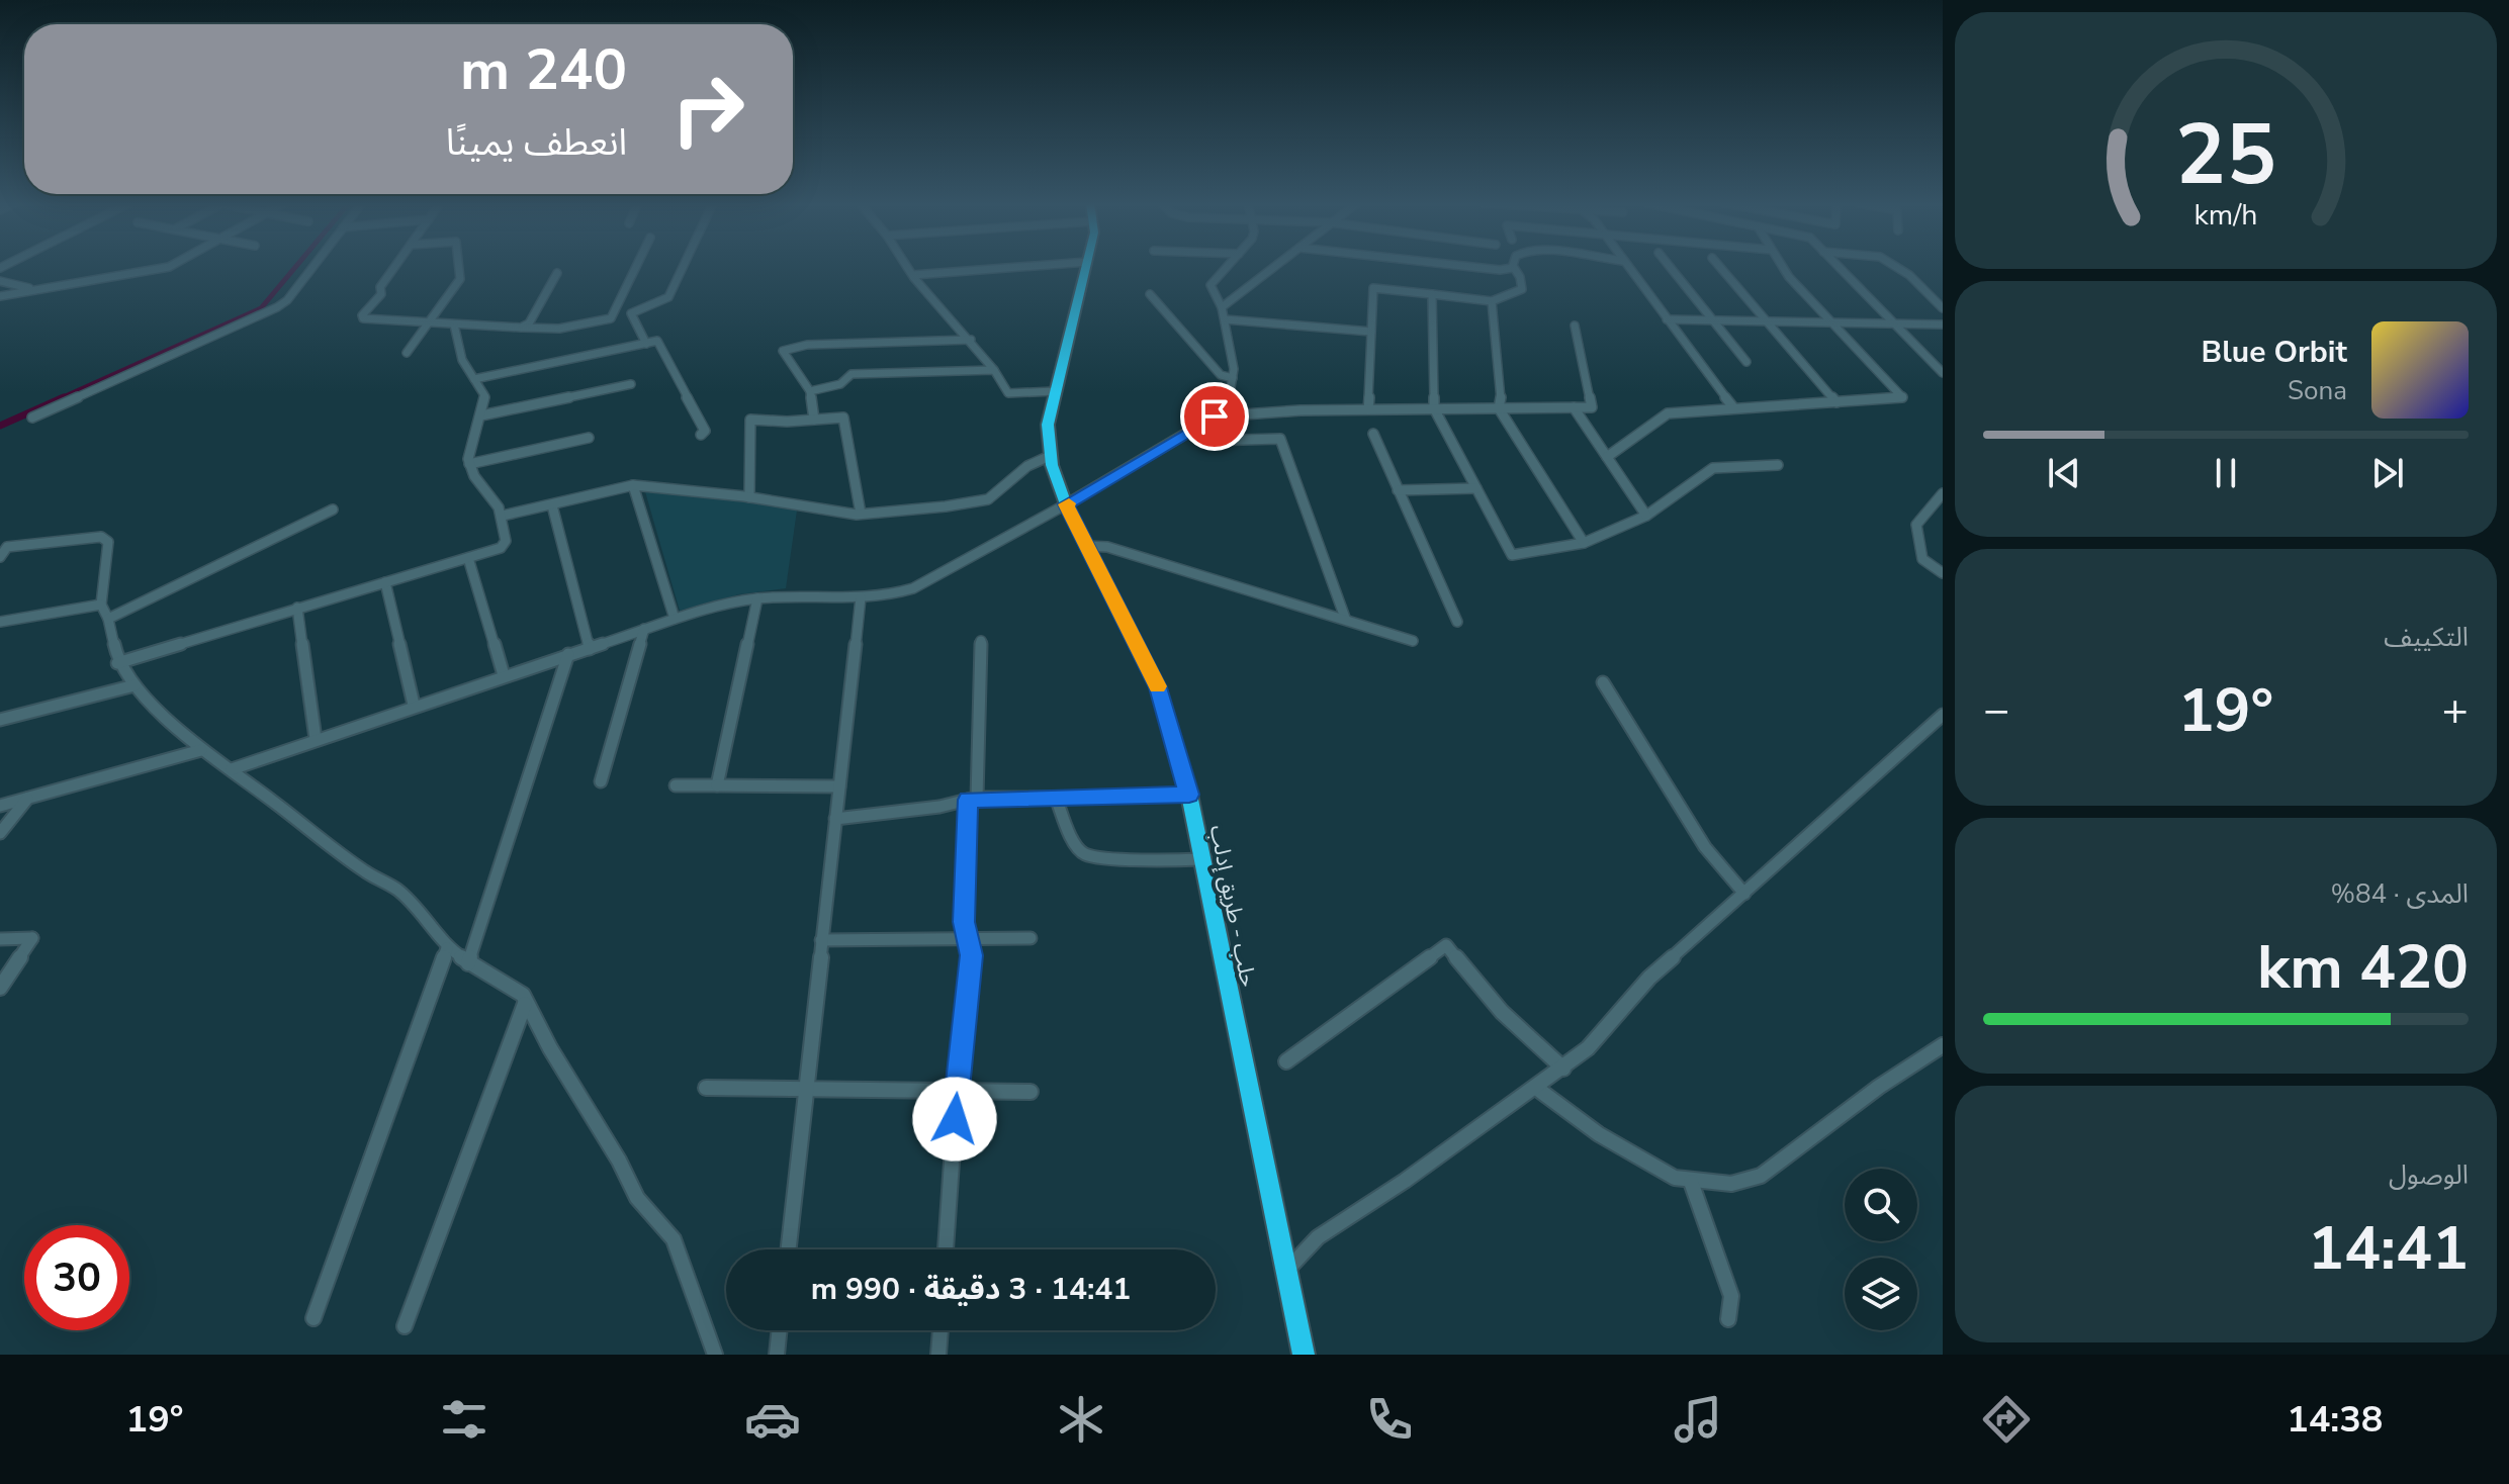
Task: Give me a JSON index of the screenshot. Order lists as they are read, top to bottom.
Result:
{
  "streets": {
    "highway": ["حلب - طريق إدلب"]
  },
  "page": {
    "turn": ["240 m", "انعطف يمينًا"],
    "song": ["Blue Orbit", "Sona"],
    "tile": [
      "التكييف",
      ["المدى · 84%", "420 km"],
      ["الوصول", "14:41"]
    ],
    "heat": ["−", "19°", "+"],
    "limit": "30",
    "trip": "14:41 · 3 دقيقة · 990 m",
    "tabs": ["14:38", "19°"],
    "gauge": ["25", "km/h"]
  }
}
